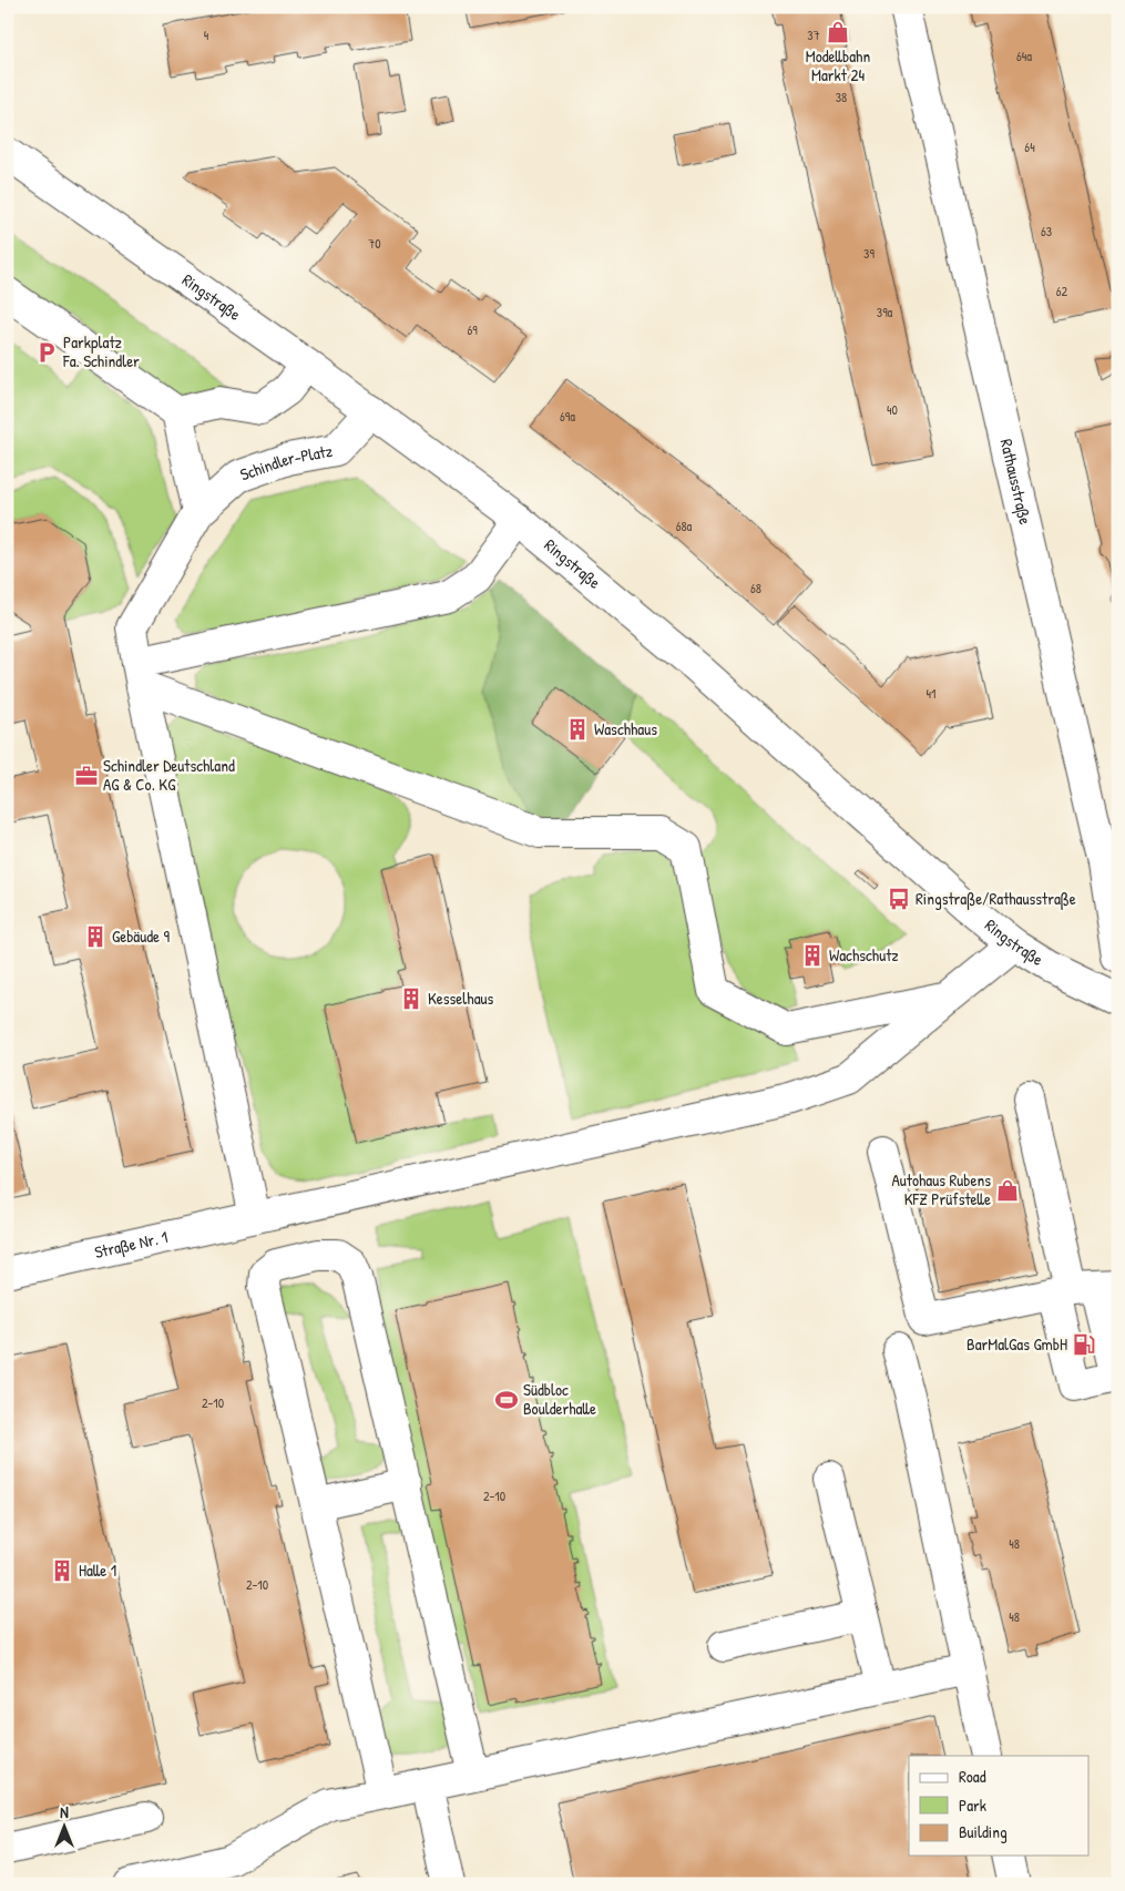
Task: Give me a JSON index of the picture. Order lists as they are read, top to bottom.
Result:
{
  "streets": {
    "main road": [
      "Ringstraße",
      "Schindler-Platz",
      "Rathausstraße",
      "Straße Nr. 1"
    ]
  },
  "crossings": [
    ["Ringstraße", "Schindler-Platz"],
    ["Ringstraße", "Straße Nr. 1"],
    ["Schindler-Platz", "Straße Nr. 1"]
  ],
  "places": {
    "shop": ["Modellbahn Markt 24", "Autohaus Rubens KFZ Prüfstelle"],
    "parking": ["Parkplatz Fa. Schindler"],
    "building": [
      "Waschhaus",
      "Gebäude 9",
      "Wachschutz",
      "Kesselhaus",
      "Halle 1"
    ],
    "office": ["Schindler Deutschland AG & Co. KG"],
    "bus stop": ["Ringstraße/Rathausstraße"],
    "fuel station": ["BarMalGas GmbH"],
    "sports": ["Südbloc Boulderhalle"]
  },
  "house_numbers": [
    "4",
    "37",
    "64a",
    "38",
    "64",
    "63",
    "70",
    "39",
    "62",
    "39a",
    "69",
    "40",
    "69a",
    "68a",
    "68",
    "41",
    "2-10",
    "2-10",
    "48",
    "2-10",
    "48"
  ],
  "legend": ["Road", "Park", "Building"],
  "north": "top"
}
